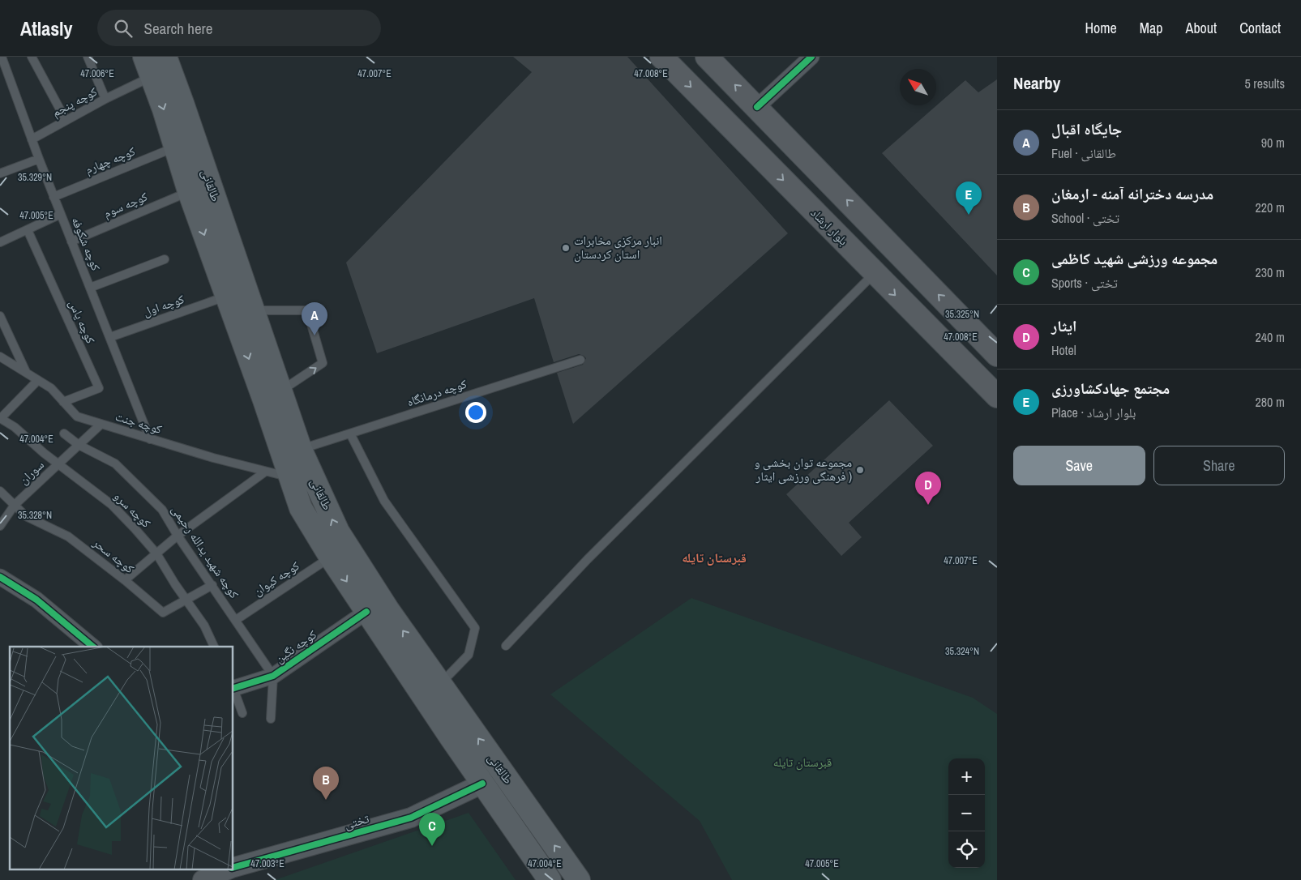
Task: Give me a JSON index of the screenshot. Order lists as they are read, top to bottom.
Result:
{
  "streets": {
    "main road": ["طالقانی", "بلوار ارشاد"],
    "street": ["کوچه نگین", "تختی"],
    "lane": [
      "کوچه پنجم",
      "کوچه چهارم",
      "کوچه سوم",
      "کوچه شکوفه",
      "کوچه اول",
      "کوچه یاس",
      "کوچه درمانگاه",
      "کوچه جنت",
      "سوران",
      "کوچه سرو",
      "کوچه شهید یدالله رحیمی",
      "کوچه سحر",
      "کوچه کیوان"
    ]
  },
  "crossings": [
    ["کوچه پنجم", "طالقانی"],
    ["کوچه پنجم", "کوچه شکوفه"],
    ["کوچه چهارم", "طالقانی"],
    ["کوچه چهارم", "کوچه شکوفه"],
    ["طالقانی", "کوچه سوم"],
    ["طالقانی", "کوچه اول"],
    ["طالقانی", "کوچه درمانگاه"],
    ["طالقانی", "کوچه جنت"],
    ["طالقانی", "کوچه کیوان"],
    ["طالقانی", "کوچه نگین"],
    ["طالقانی", "تختی"],
    ["کوچه سوم", "کوچه شکوفه"],
    ["کوچه شکوفه", "کوچه اول"],
    ["کوچه شکوفه", "کوچه جنت"],
    ["کوچه یاس", "کوچه جنت"],
    ["کوچه جنت", "سوران"],
    ["سوران", "کوچه سرو"],
    ["سوران", "کوچه شهید یدالله رحیمی"],
    ["سوران", "کوچه سحر"],
    ["کوچه سرو", "کوچه سحر"],
    ["کوچه شهید یدالله رحیمی", "کوچه سحر"],
    ["کوچه شهید یدالله رحیمی", "کوچه کیوان"],
    ["کوچه شهید یدالله رحیمی", "کوچه نگین"]
  ],
  "districts": ["قبرستان تایله"],
  "parks": ["قبرستان تایله"],
  "places": ["انبار مرکزی مخابرات استان کردستان", "مجموعه توان بخشی و فرهنگی ورزشی ایثار )"],
  "north": "top left",
  "page": {
    "header": "Atlasly",
    "search": "Search here",
    "nav": [
      "Home",
      "Map",
      "About",
      "Contact"
    ],
    "heading": ["Nearby", "5 results"],
    "list": [
      {
        "mark": "A",
        "name": "جایگاه اقبال",
        "note": "Fuel · طالقانی",
        "value": "90 m"
      },
      {
        "mark": "B",
        "name": "مدرسه دخترانه آمنه - ارمغان",
        "note": "School · تختی",
        "value": "220 m"
      },
      {
        "mark": "C",
        "name": "مجموعه ورزشی شهید کاظمی",
        "note": "Sports · تختی",
        "value": "230 m"
      },
      {
        "mark": "D",
        "name": "ایثار",
        "note": "Hotel",
        "value": "240 m"
      },
      {
        "mark": "E",
        "name": "مجتمع جهادکشاورزی",
        "note": "Place · بلوار ارشاد",
        "value": "280 m"
      }
    ],
    "pins": [
      "E",
      "A",
      "D",
      "B",
      "C"
    ],
    "buttons": ["Save", "Share"],
    "map_buttons": ["+", "−"]
  },
  "coordinates": [
    "47.006°E",
    "47.007°E",
    "47.008°E",
    "35.329°N",
    "47.005°E",
    "35.325°N",
    "47.004°E",
    "35.328°N",
    "35.324°N",
    "47.003°E"
  ]
}
